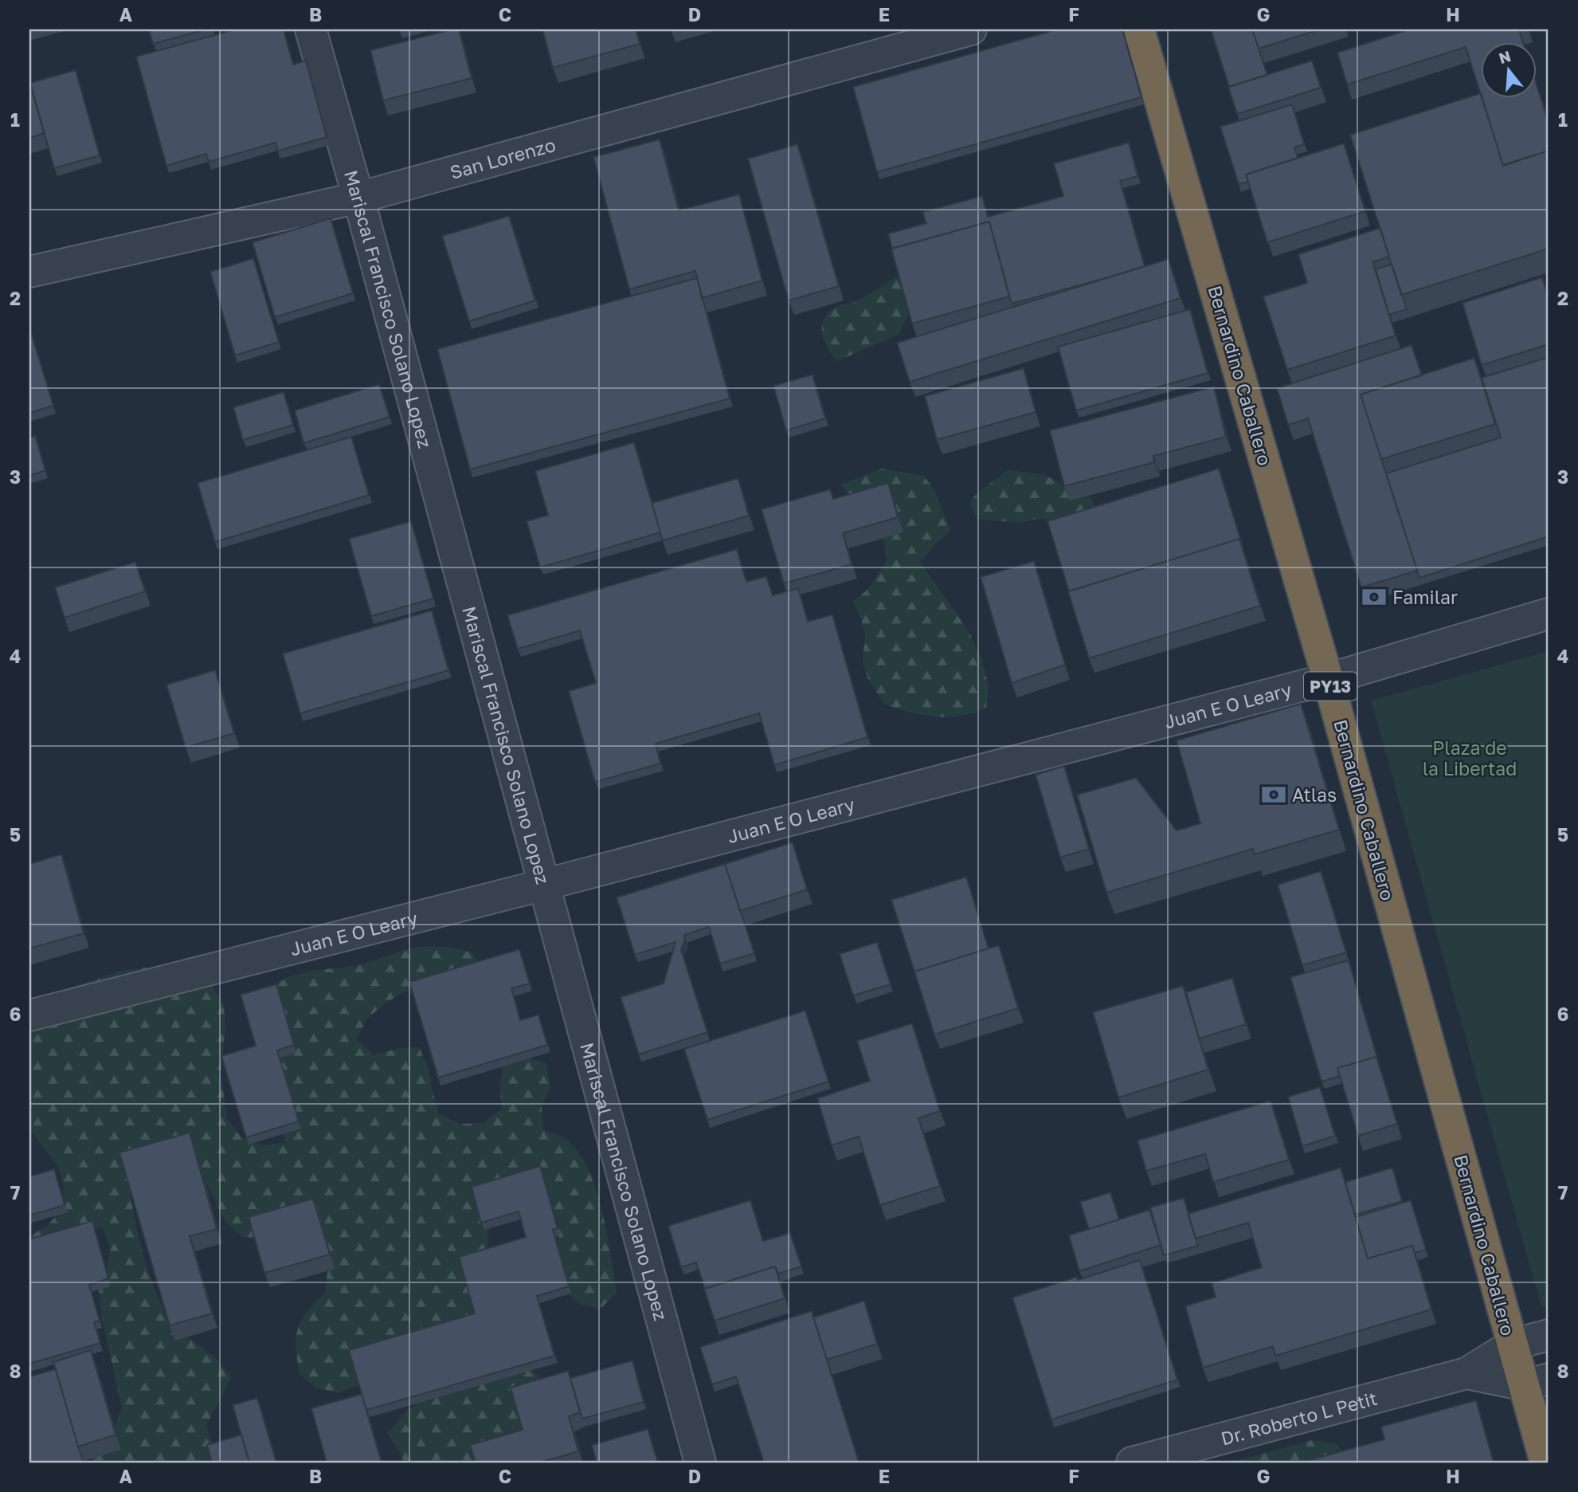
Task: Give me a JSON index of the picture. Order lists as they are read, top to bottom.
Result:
{
  "streets": {
    "highway": ["Bernardino Caballero", "PY13"],
    "street": [
      "San Lorenzo",
      "Mariscal Francisco Solano Lopez",
      "Juan E O Leary",
      "Dr. Roberto L Petit"
    ]
  },
  "crossings": [
    ["San Lorenzo", "Mariscal Francisco Solano Lopez"],
    ["Mariscal Francisco Solano Lopez", "Juan E O Leary"],
    ["Bernardino Caballero", "Juan E O Leary"],
    ["Bernardino Caballero", "Dr. Roberto L Petit"]
  ],
  "parks": ["Plaza de la Libertad"],
  "places": {
    "bank": ["Familar", "Atlas"]
  },
  "north": "top",
  "grid": {
    "columns": [
      "A",
      "B",
      "C",
      "D",
      "E",
      "F",
      "G",
      "H"
    ],
    "rows": [
      "1",
      "2",
      "3",
      "4",
      "5",
      "6",
      "7",
      "8"
    ]
  }
}
